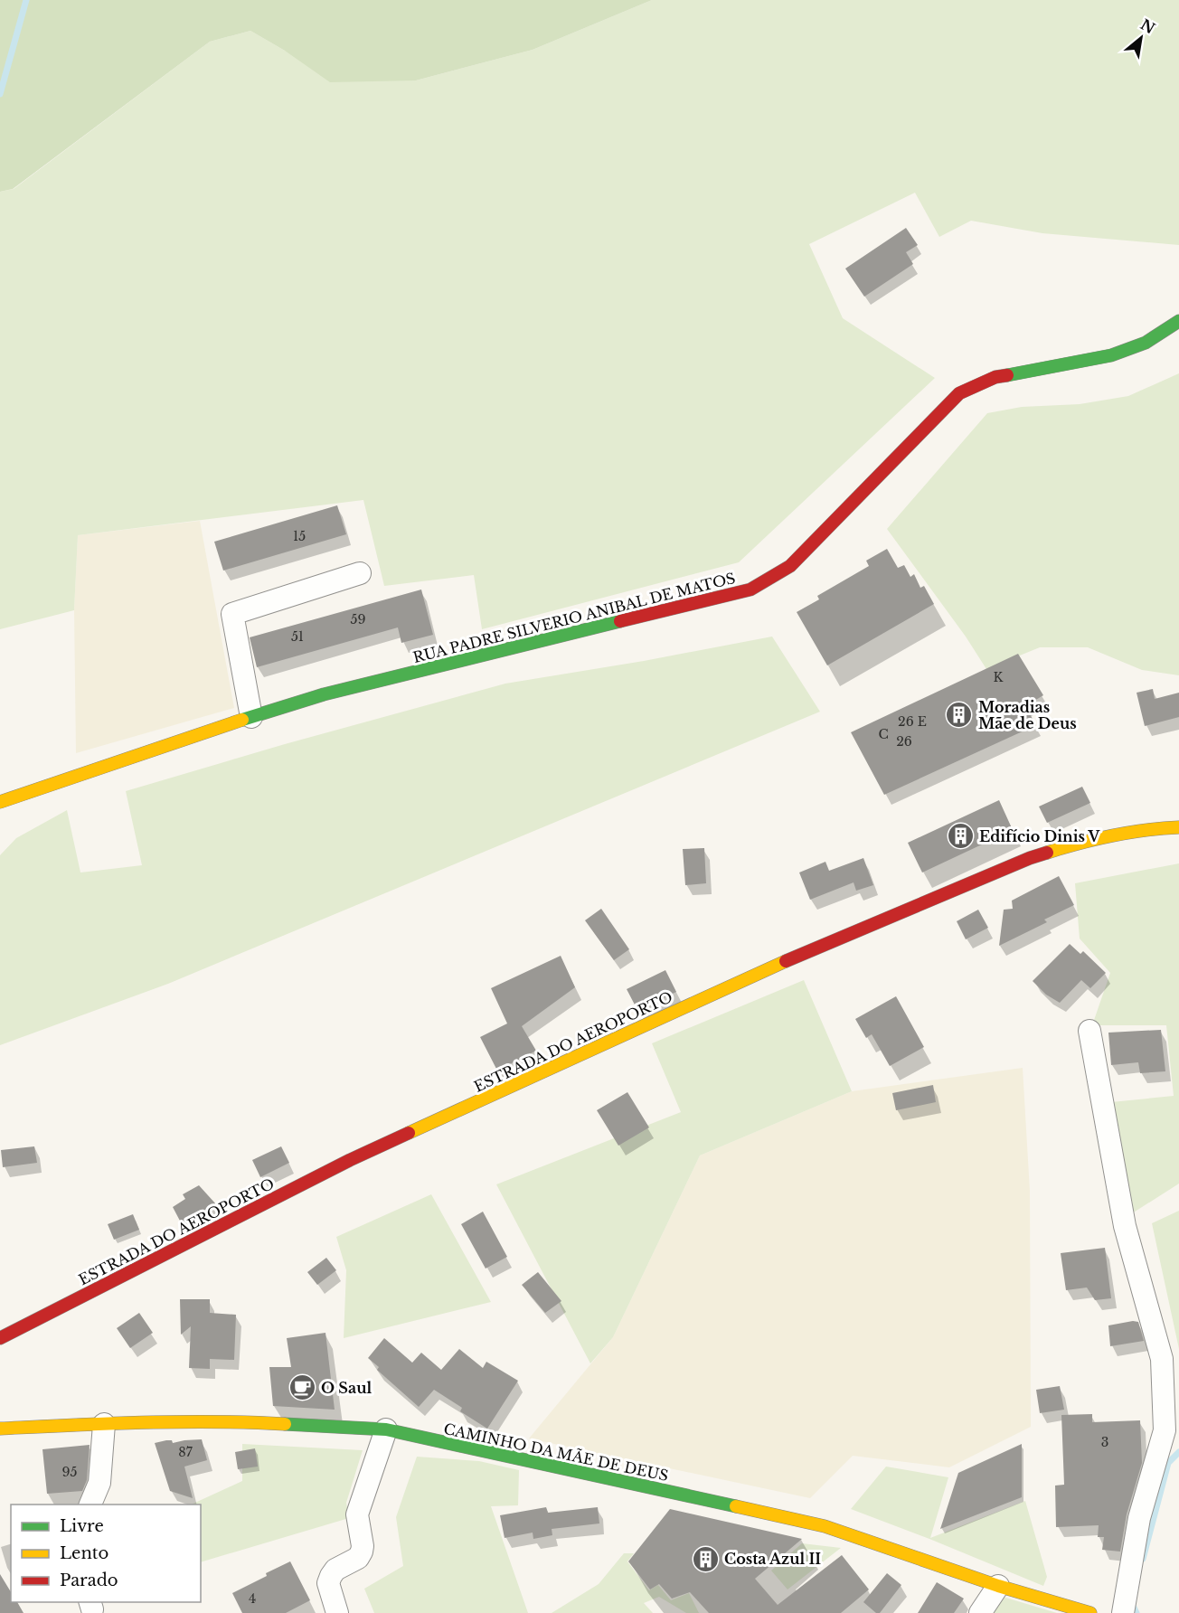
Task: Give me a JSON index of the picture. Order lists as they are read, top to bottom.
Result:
{
  "streets": {
    "street": ["RUA PADRE SILVERIO ANIBAL DE MATOS", "ESTRADA DO AEROPORTO", "CAMINHO DA MÃE DE DEUS"]
  },
  "places": {
    "building": ["Moradias Mãe de Deus", "Edifício Dinis V", "Costa Azul II"],
    "cafe": ["O Saul"]
  },
  "house_numbers": [
    "15",
    "59",
    "51",
    "K",
    "26 E",
    "C",
    "26",
    "3",
    "87",
    "95",
    "4"
  ],
  "legend": ["Livre", "Lento", "Parado"],
  "north": "top right"
}
